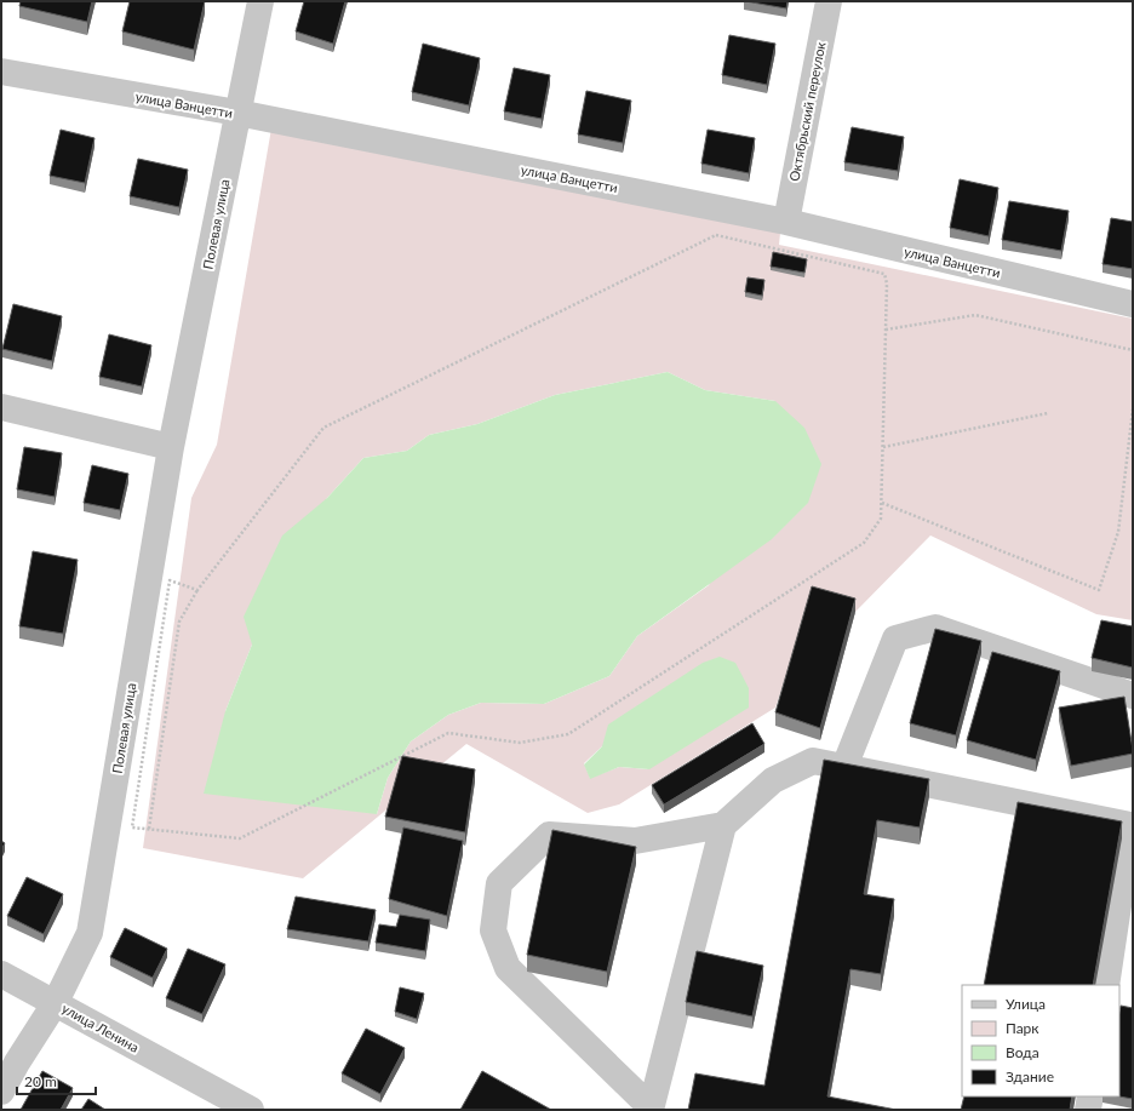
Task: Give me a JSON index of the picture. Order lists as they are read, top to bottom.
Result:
{
  "streets": {
    "street": [
      "улица Ванцетти",
      "Октябрьский переулок",
      "Полевая улица",
      "улица Ленина"
    ]
  },
  "crossings": [
    ["улица Ванцетти", "Октябрьский переулок"],
    ["улица Ванцетти", "Полевая улица"],
    ["Полевая улица", "улица Ленина"]
  ],
  "legend": [
    "Улица",
    "Парк",
    "Вода",
    "Здание"
  ],
  "scale_bar": "20 m"
}
